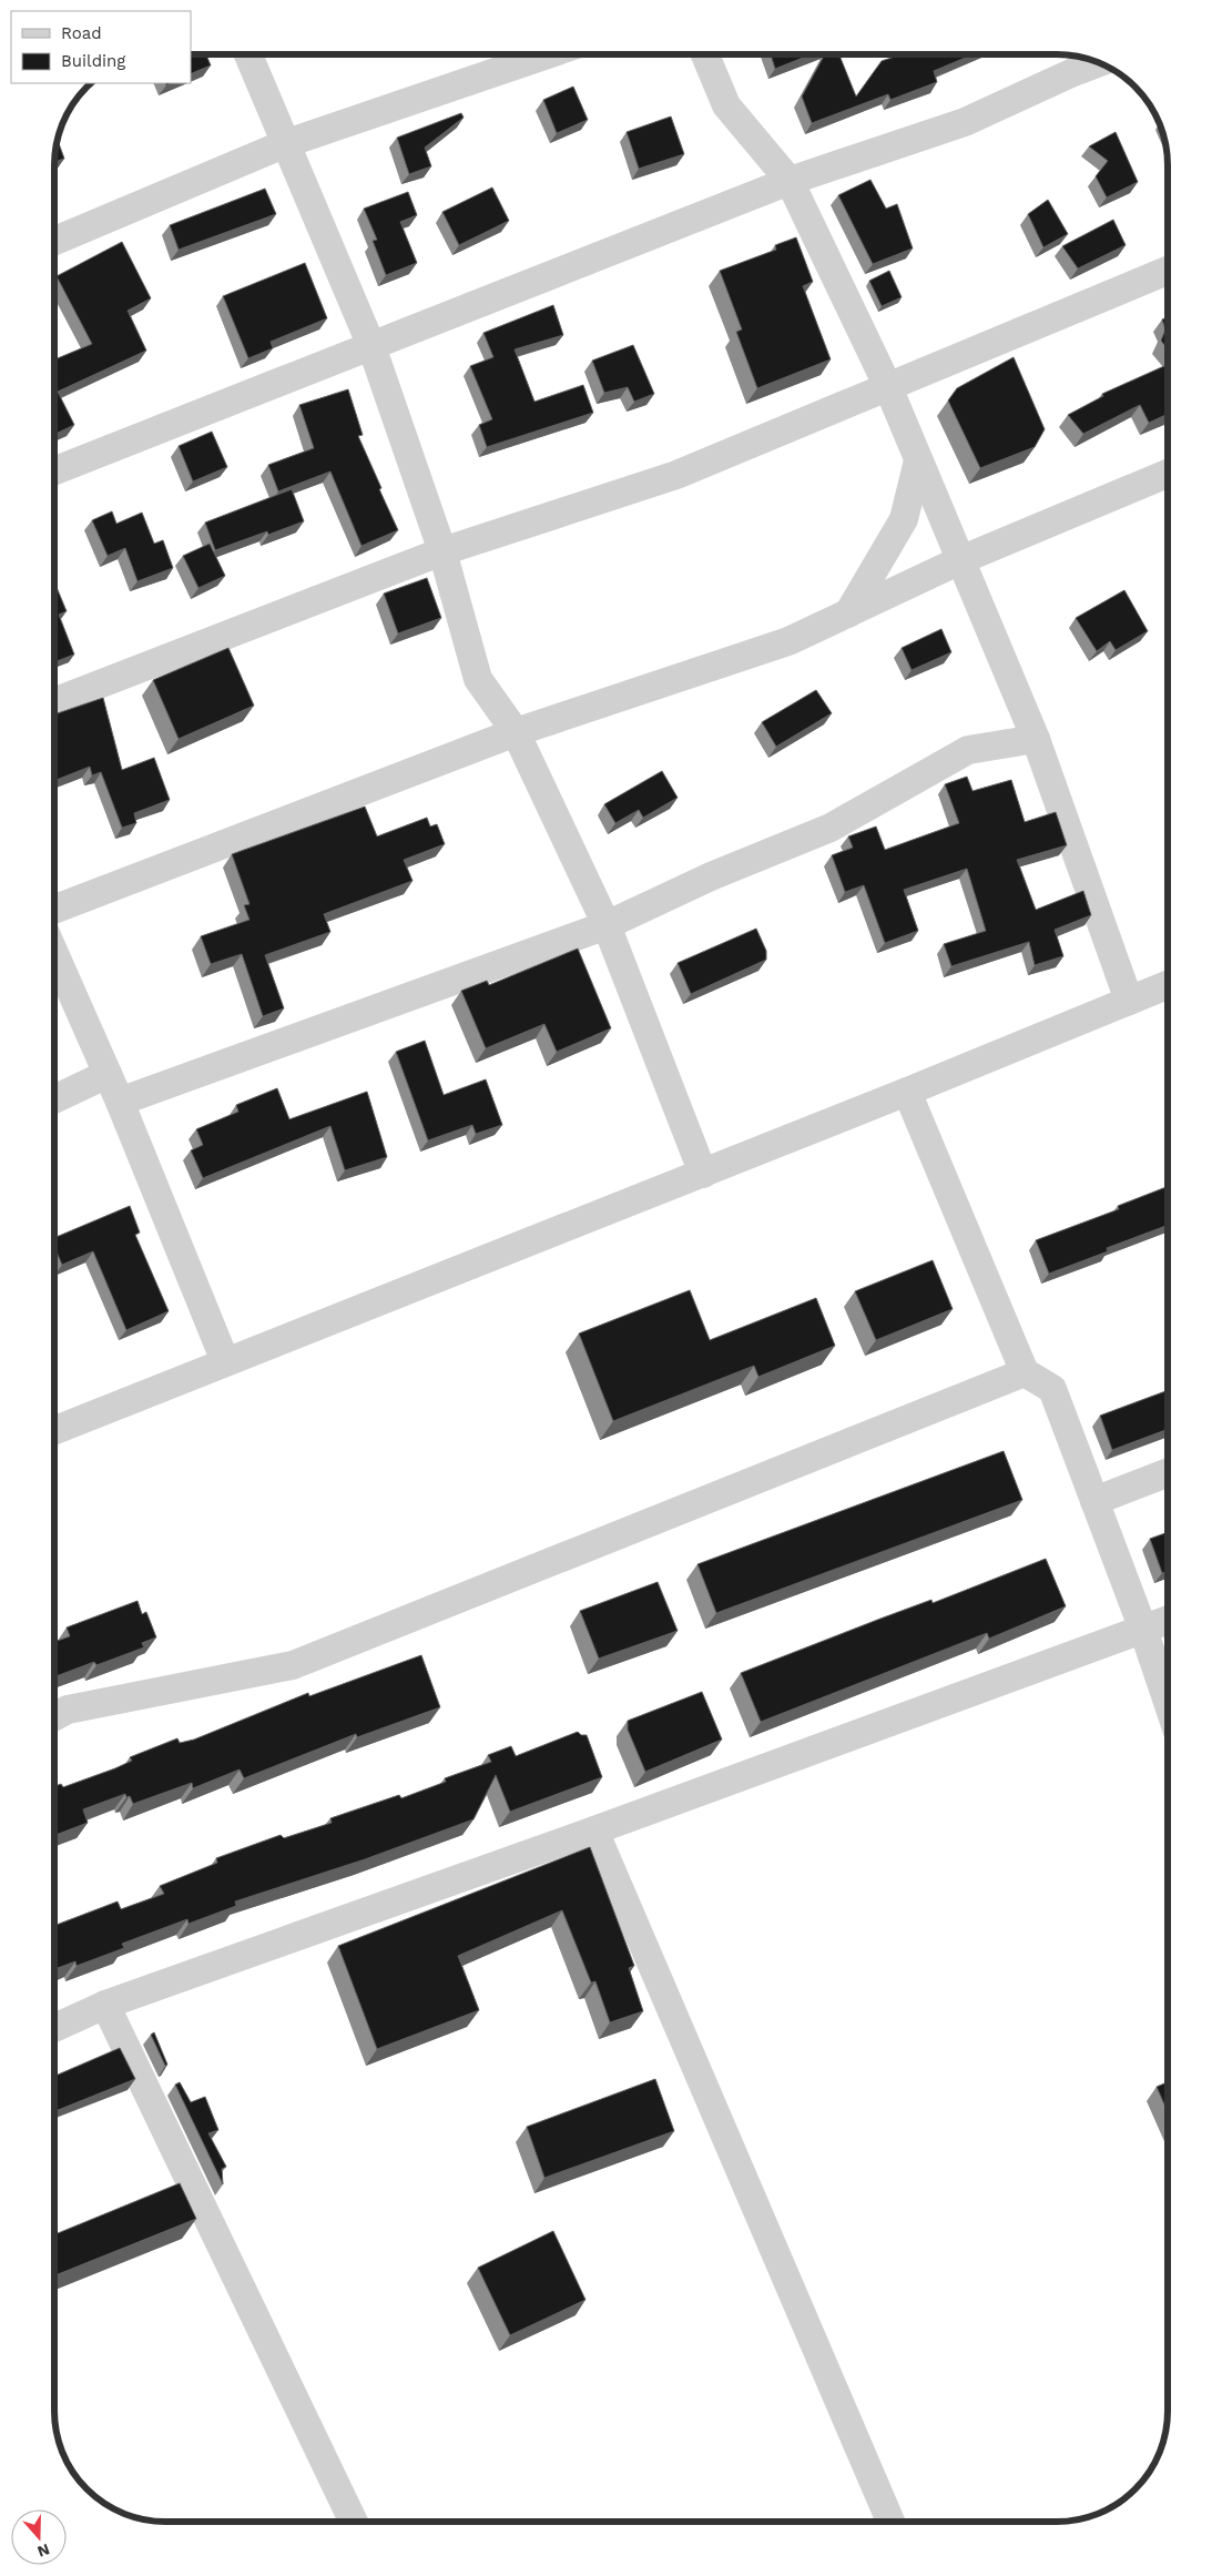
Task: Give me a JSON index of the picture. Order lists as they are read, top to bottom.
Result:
{
  "legend": ["Road", "Building"],
  "north": "bottom"
}
